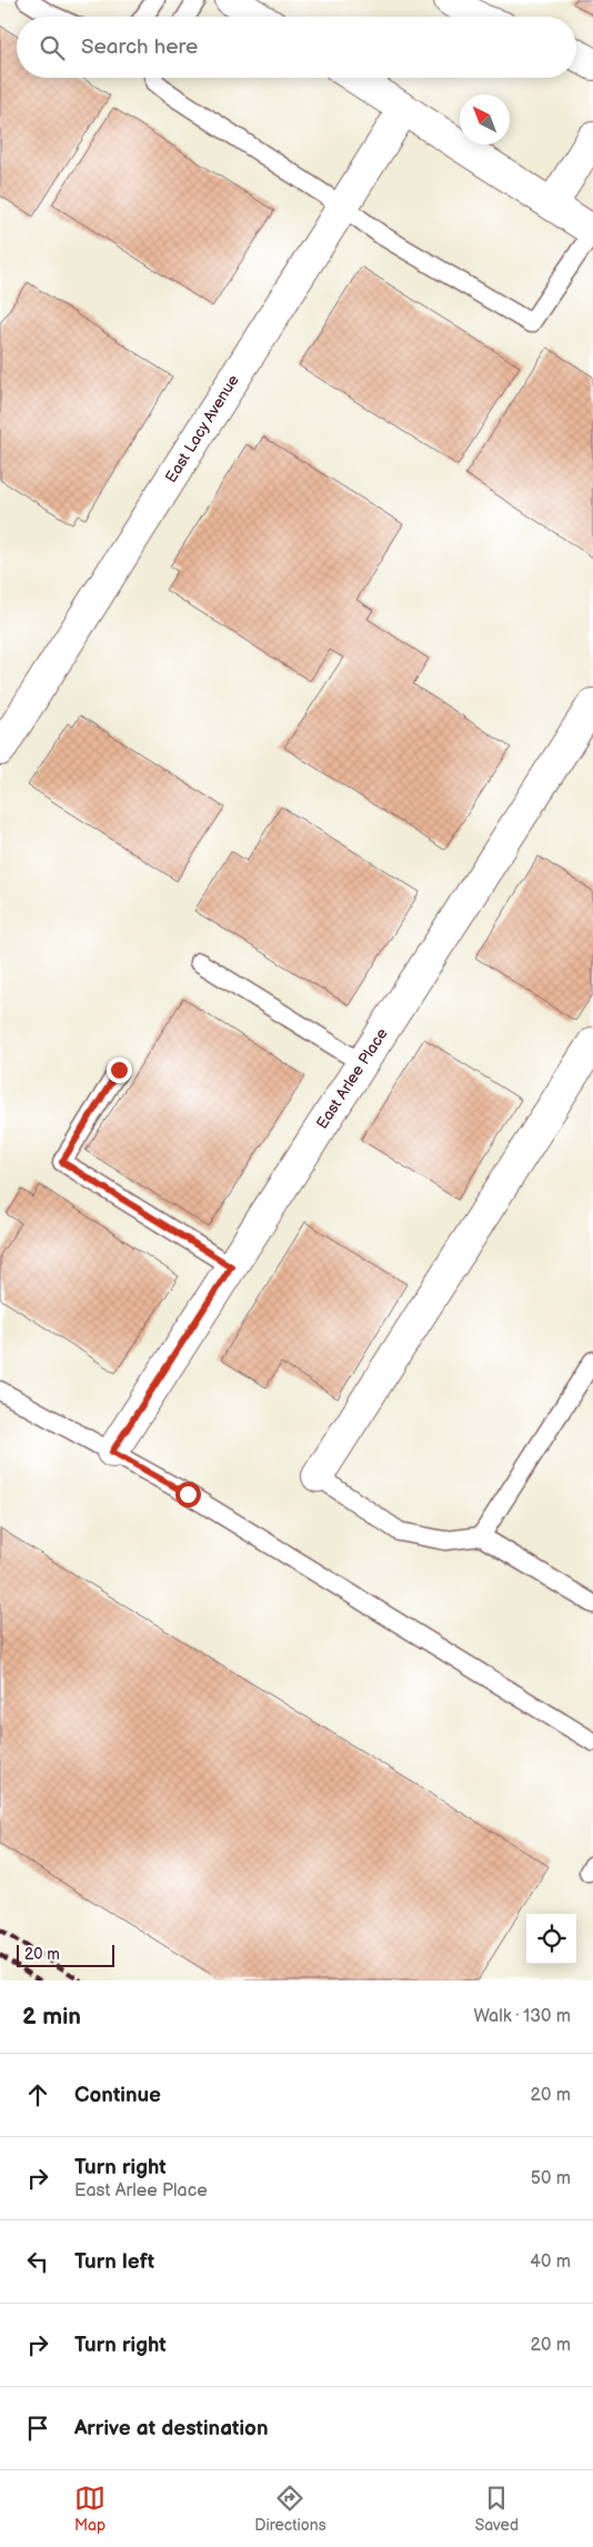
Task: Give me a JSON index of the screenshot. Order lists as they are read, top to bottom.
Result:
{
  "streets": {
    "street": ["East Lacy Avenue", "East Arlee Place"]
  },
  "scale_bar": "20 m",
  "north": "top left",
  "page": {
    "search": "Search here",
    "scale": "20 m",
    "heading": ["2 min", "Walk · 130 m"],
    "list": [
      ["Continue", "20 m"],
      ["Turn right", "East Arlee Place", "50 m"],
      ["Turn left", "40 m"],
      ["Turn right", "20 m"],
      "Arrive at destination"
    ],
    "nav": ["Map", "Directions", "Saved"]
  }
}
